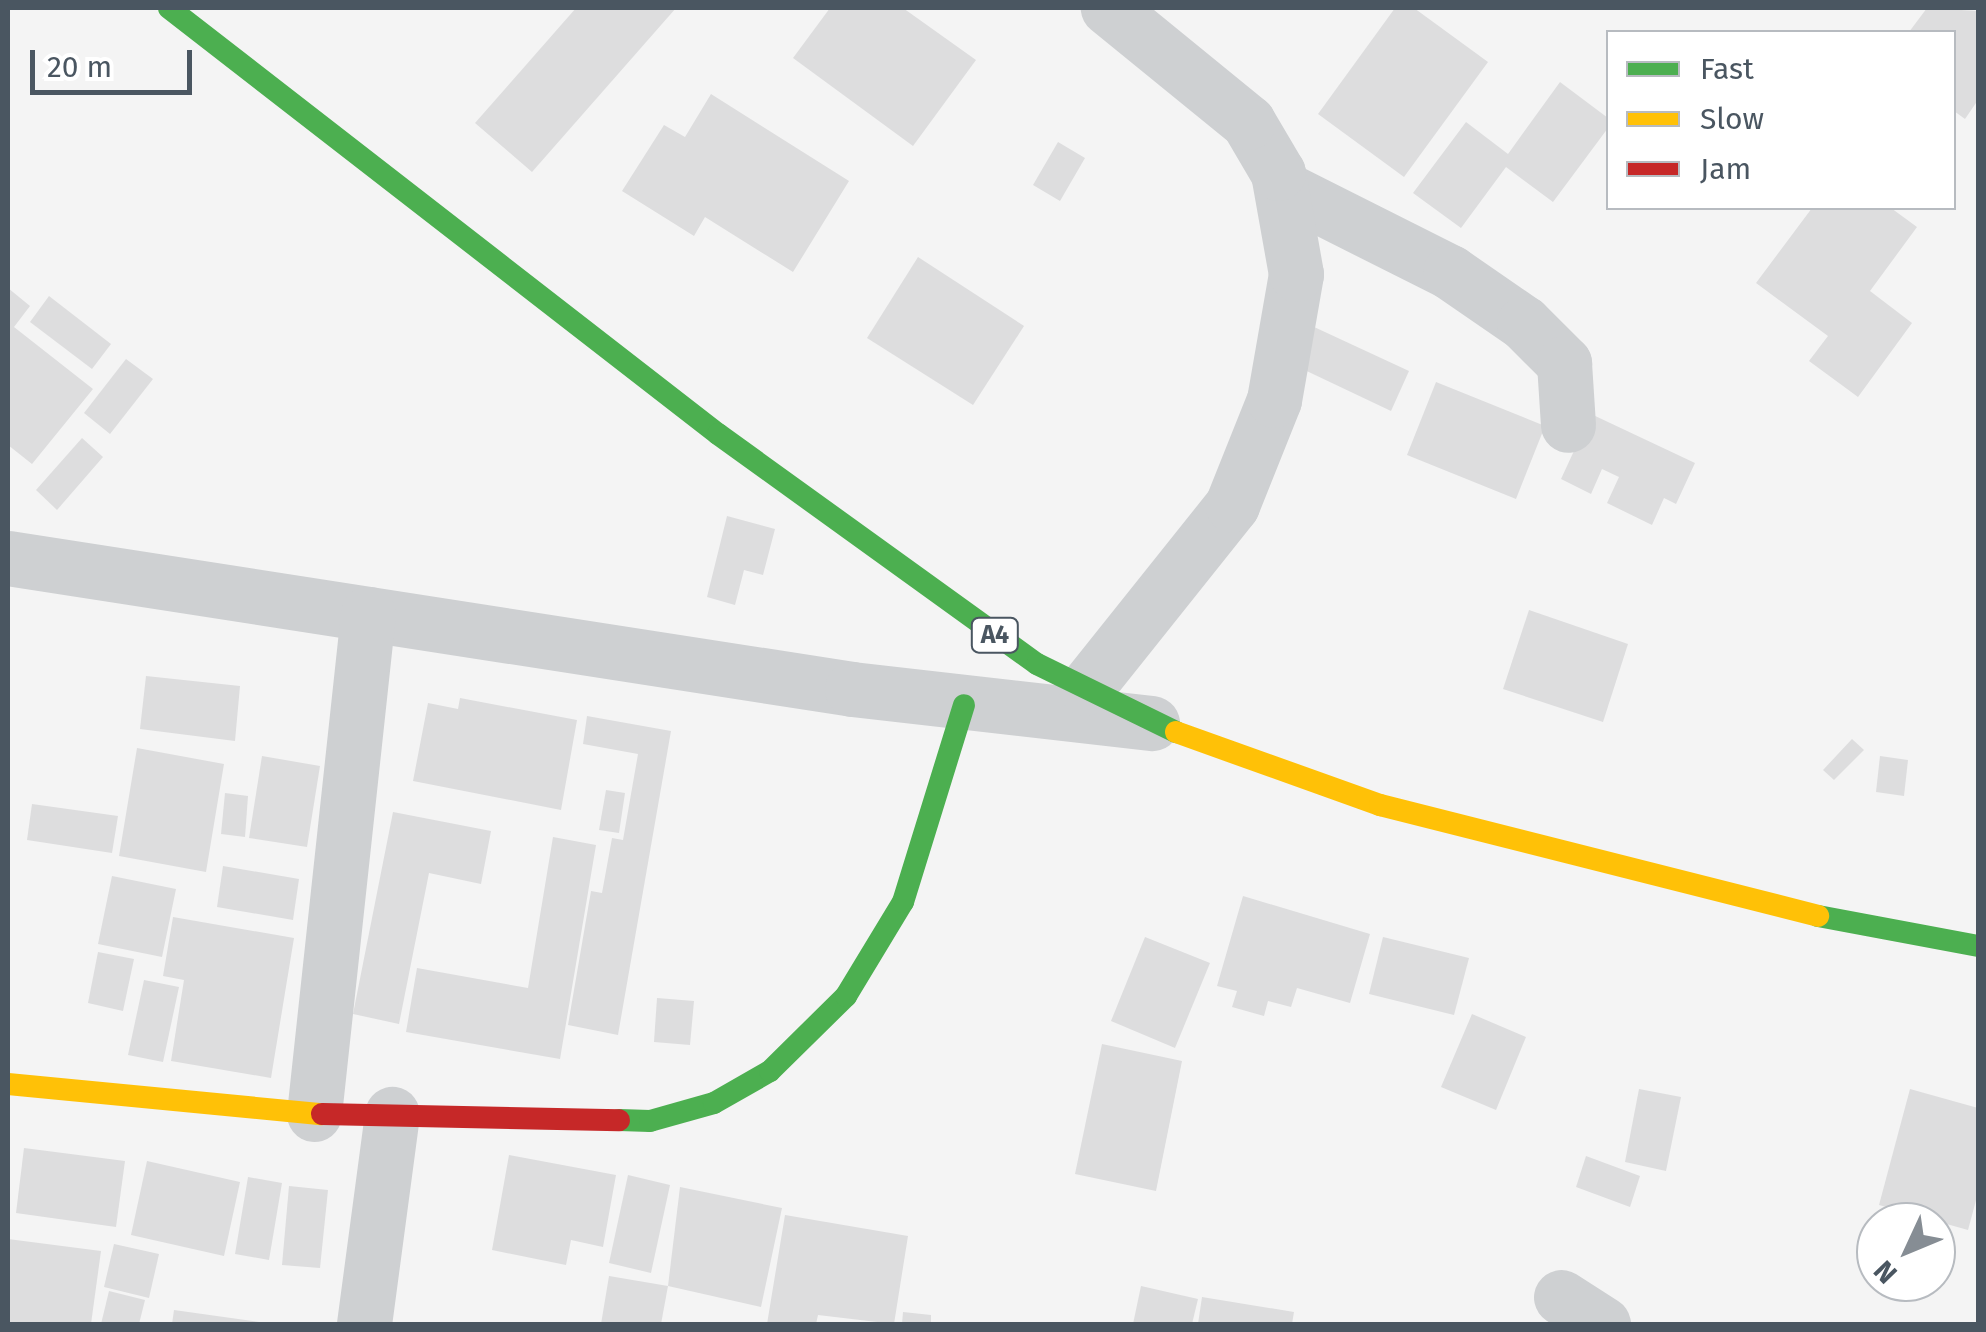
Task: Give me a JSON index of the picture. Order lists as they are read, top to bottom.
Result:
{
  "streets": {
    "main road": ["A4"]
  },
  "legend": ["Fast", "Slow", "Jam"],
  "scale_bar": "20 m",
  "north": "bottom left"
}
